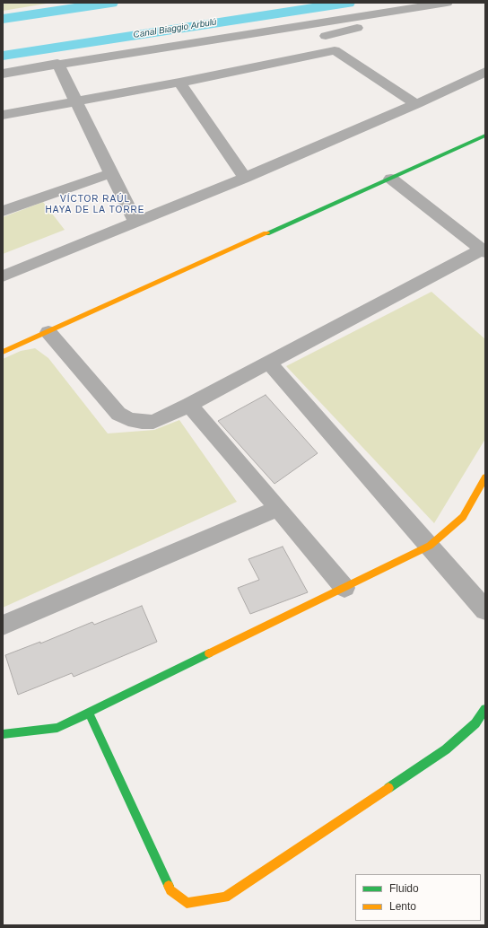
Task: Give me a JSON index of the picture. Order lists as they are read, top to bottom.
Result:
{
  "districts": ["VÍCTOR RAÚL HAYA DE LA TORRE"],
  "water": ["Canal Biaggio Arbulú"],
  "legend": ["Fluido", "Lento"]
}
